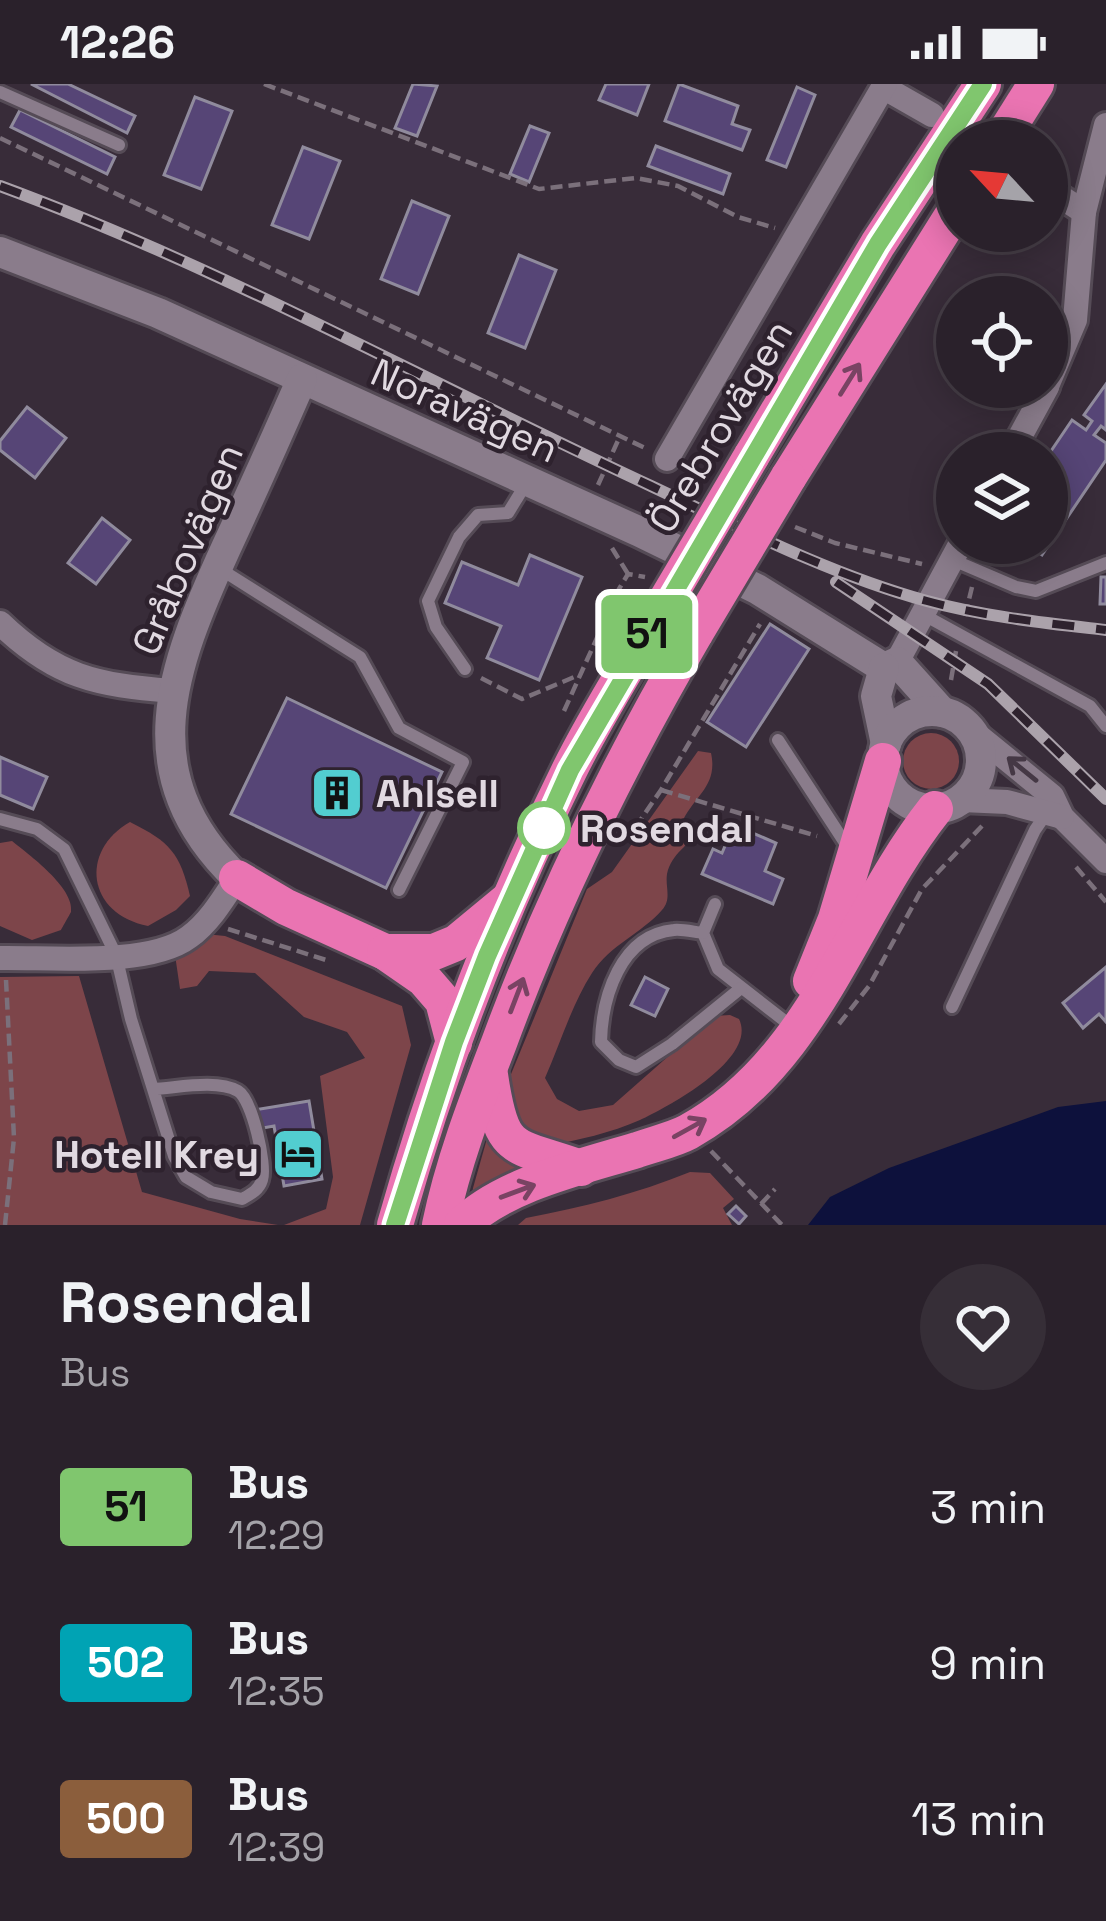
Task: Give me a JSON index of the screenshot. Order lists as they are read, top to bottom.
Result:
{
  "streets": {
    "highway": ["Örebrovägen"],
    "street": ["Noravägen", "Gråbovägen"]
  },
  "crossings": [
    ["Noravägen", "Gråbovägen"]
  ],
  "places": {
    "building": ["Ahlsell"],
    "other": ["Rosendal"],
    "hotel": ["Hotell Krey"]
  },
  "lines": ["bus line 51"],
  "north": "top left",
  "page": {
    "status": "12:26",
    "on_map": "51",
    "heading": ["Rosendal", "Bus"],
    "list": [
      {
        "mark": "51",
        "name": "Bus",
        "note": "12:29",
        "value": "3 min"
      },
      {
        "mark": "502",
        "name": "Bus",
        "note": "12:35",
        "value": "9 min"
      },
      {
        "mark": "500",
        "name": "Bus",
        "note": "12:39",
        "value": "13 min"
      }
    ]
  }
}
